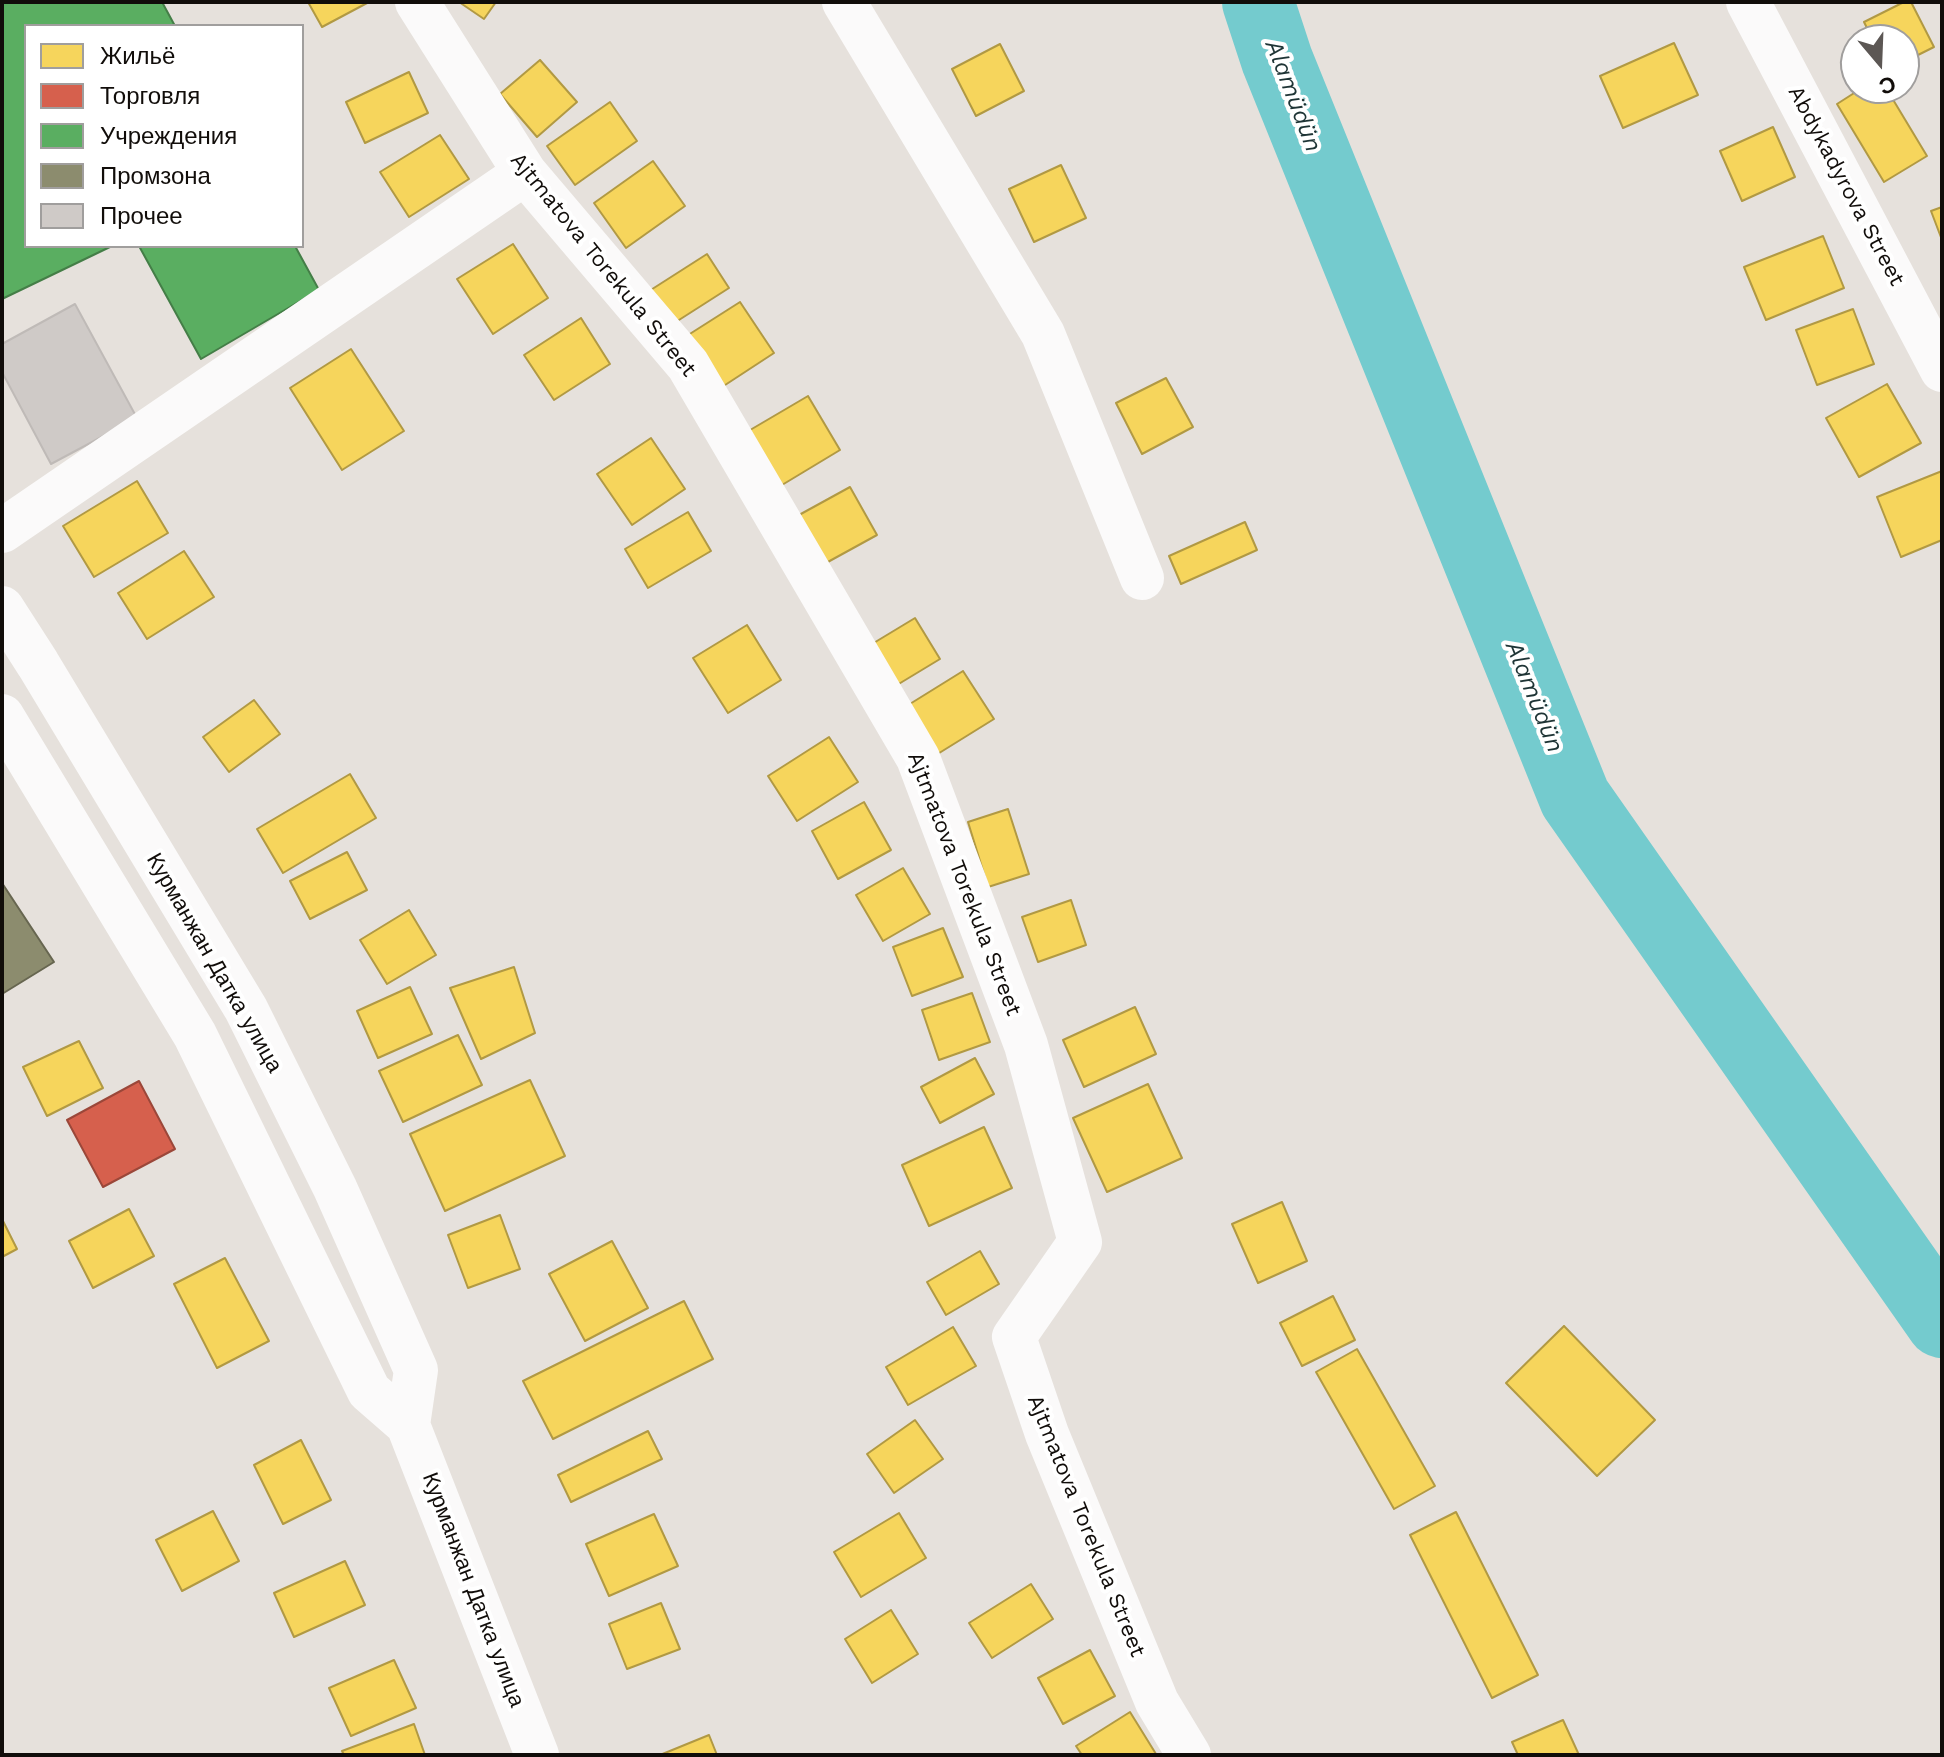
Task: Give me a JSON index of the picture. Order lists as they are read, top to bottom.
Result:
{
  "streets": {
    "street": ["Abdykadyrova Street", "Ajtmatova Torekula Street", "Курманжан Датка улица"]
  },
  "water": ["Alamüdün"],
  "legend": [
    "Жильё",
    "Торговля",
    "Учреждения",
    "Промзона",
    "Прочее"
  ],
  "north": "bottom"
}
